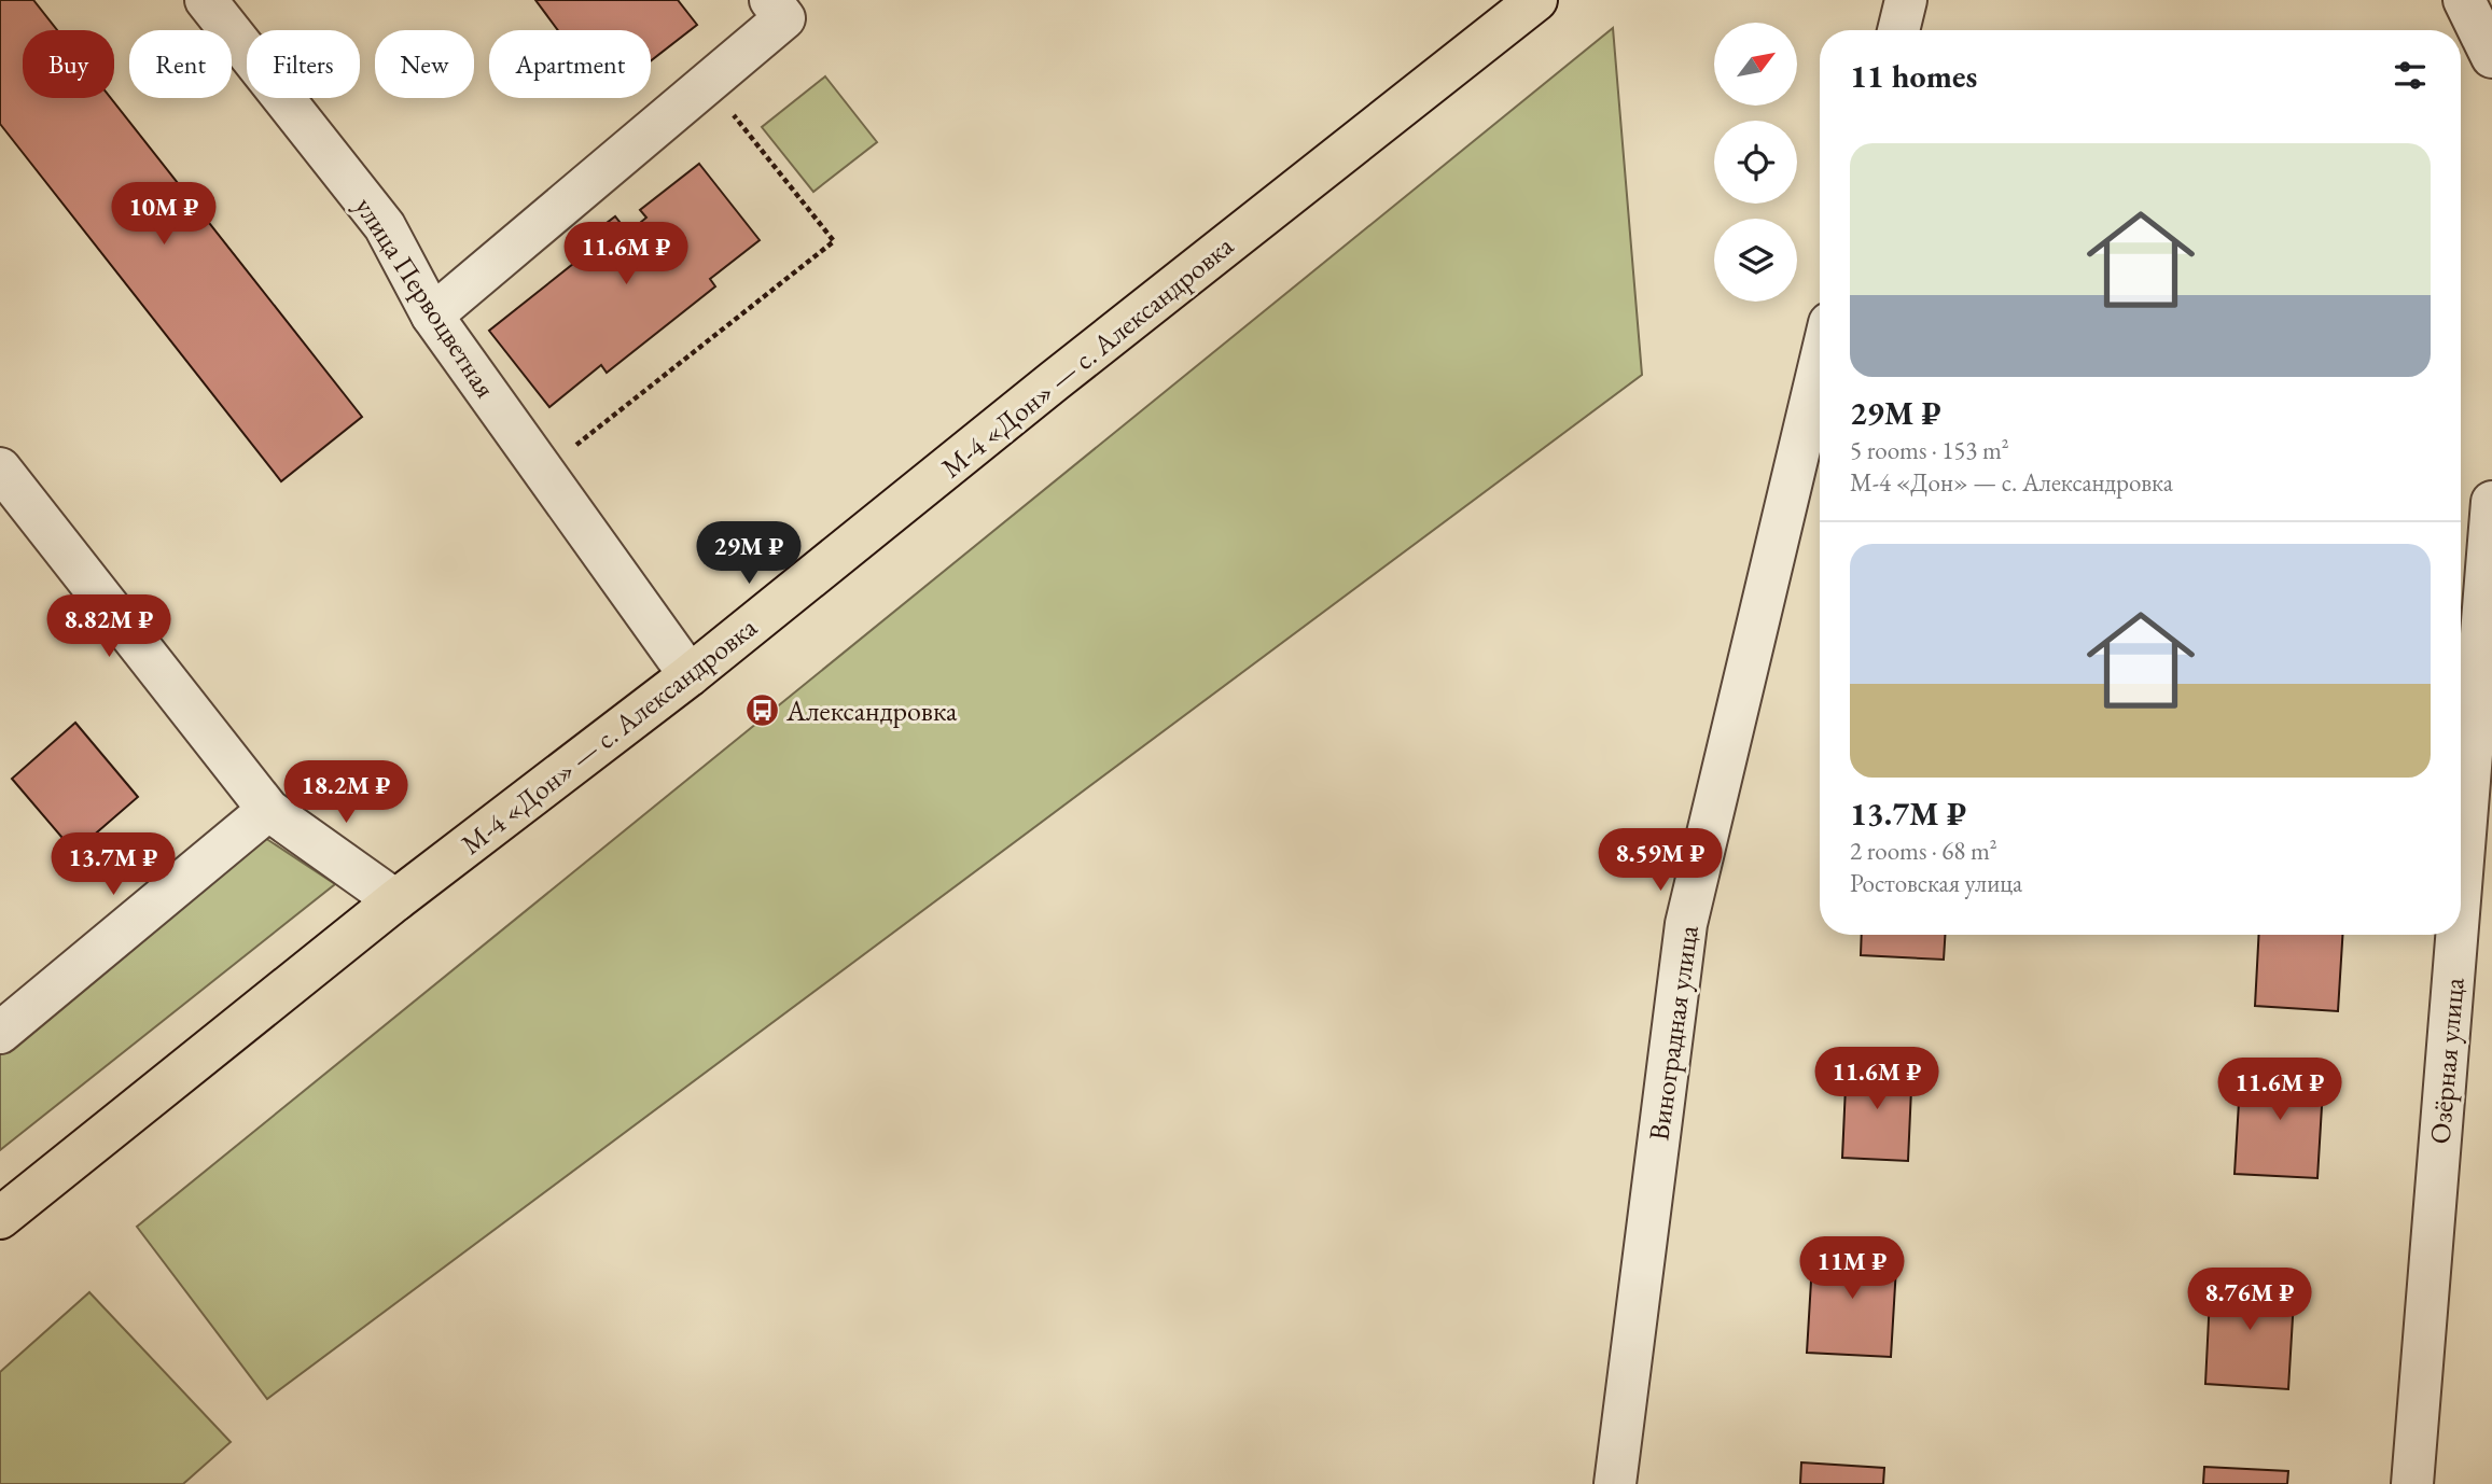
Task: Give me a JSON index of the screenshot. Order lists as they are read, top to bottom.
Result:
{
  "streets": {
    "main road": ["М-4 «Дон» — с. Александровка"],
    "street": ["улица Первоцветная", "Виноградная улица", "Озёрная улица"]
  },
  "crossings": [
    ["улица Первоцветная", "М-4 «Дон» — с. Александровка"]
  ],
  "places": {
    "bus stop": ["Александровка"]
  },
  "north": "top right",
  "page": {
    "chip": [
      "Buy",
      "Rent",
      "Filters",
      "New",
      "Apartment"
    ],
    "heading": "11 homes",
    "list": [
      {
        "name": "29M ₽",
        "note": "5 rooms · 153 m² · М-4 «Дон» — с. Александровка"
      },
      {
        "name": "13.7M ₽",
        "note": "2 rooms · 68 m² · Ростовская улица"
      }
    ],
    "price": [
      "10M ₽",
      "11.6M ₽",
      "29M ₽",
      "8.82M ₽",
      "18.2M ₽",
      "8.59M ₽",
      "13.7M ₽",
      "11.6M ₽",
      "11.6M ₽",
      "11M ₽",
      "8.76M ₽"
    ]
  }
}
